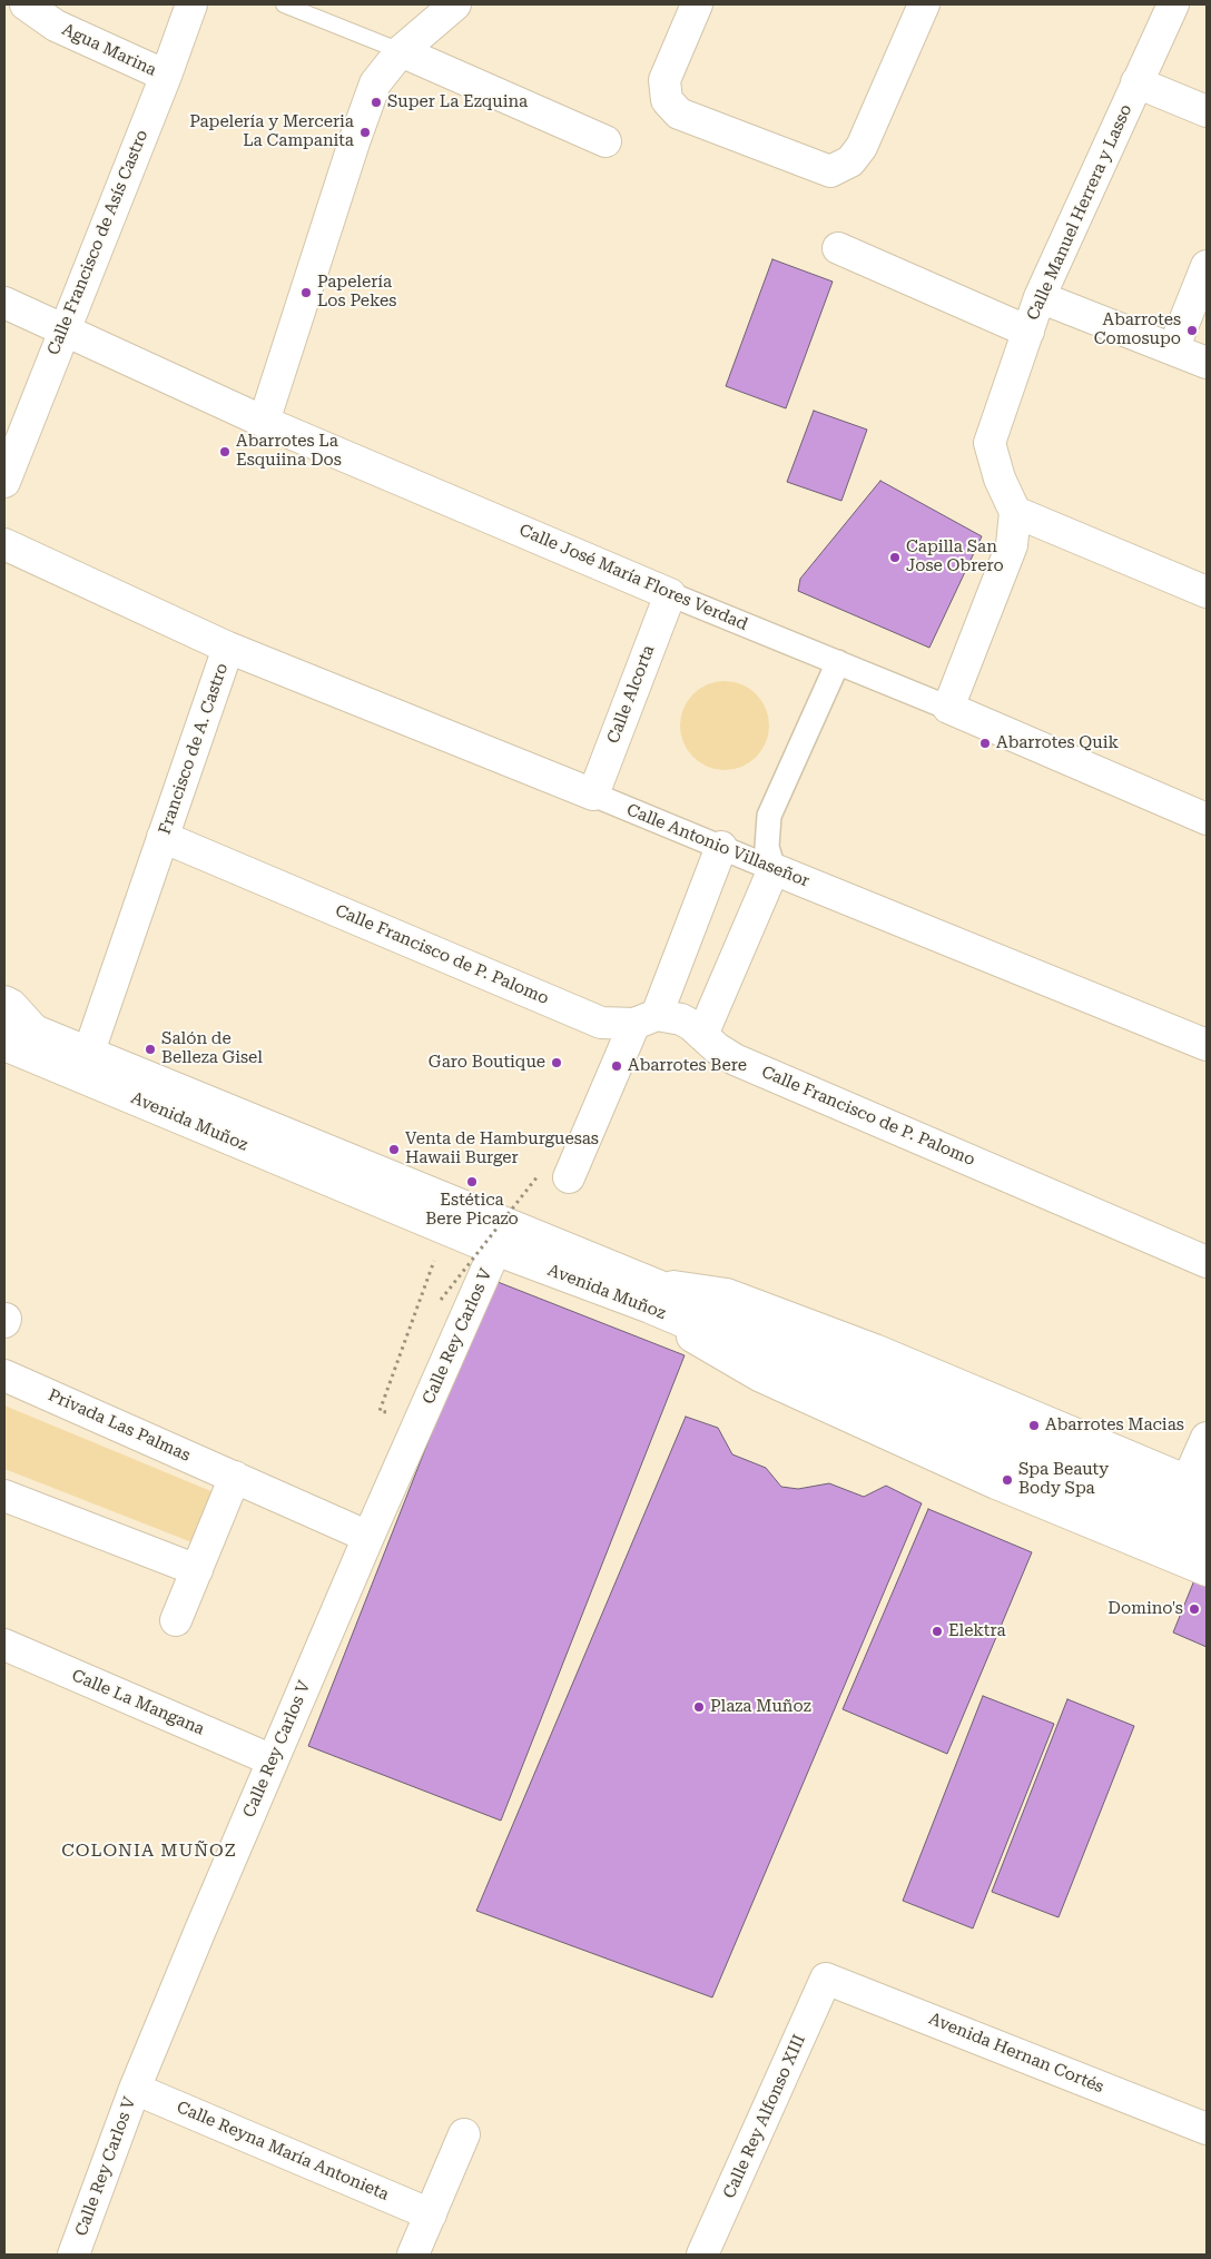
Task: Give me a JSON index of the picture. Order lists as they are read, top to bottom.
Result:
{
  "streets": {
    "street": [
      "Agua Marina",
      "Calle Manuel Herrera y Lasso",
      "Calle Francisco de Asís Castro",
      "Calle José María Flores Verdad",
      "Calle Alcorta",
      "Francisco de A. Castro",
      "Calle Antonio Villaseñor",
      "Calle Francisco de P. Palomo",
      "Avenida Muñoz",
      "Calle Rey Carlos V",
      "Privada Las Palmas",
      "Calle La Mangana",
      "Avenida Hernan Cortés",
      "Calle Rey Alfonso XIII",
      "Calle Reyna María Antonieta"
    ]
  },
  "crossings": [
    ["Agua Marina", "Calle Francisco de Asís Castro"],
    ["Calle Francisco de Asís Castro", "Calle José María Flores Verdad"],
    ["Calle José María Flores Verdad", "Calle Alcorta"],
    ["Calle Alcorta", "Calle Antonio Villaseñor"],
    ["Francisco de A. Castro", "Calle Antonio Villaseñor"],
    ["Francisco de A. Castro", "Calle Francisco de P. Palomo"],
    ["Francisco de A. Castro", "Avenida Muñoz"],
    ["Avenida Muñoz", "Calle Rey Carlos V"],
    ["Calle Rey Carlos V", "Privada Las Palmas"],
    ["Calle Rey Carlos V", "Calle La Mangana"],
    ["Calle Rey Carlos V", "Calle Reyna María Antonieta"],
    ["Avenida Hernan Cortés", "Calle Rey Alfonso XIII"]
  ],
  "districts": ["COLONIA MUÑOZ"],
  "places": [
    "Super La Ezquina",
    "Papelería y Merceria La Campanita",
    "Papelería Los Pekes",
    "Abarrotes Comosupo",
    "Abarrotes La Esquiina Dos",
    "Capilla San Jose Obrero",
    "Abarrotes Quik",
    "Salón de Belleza Gisel",
    "Garo Boutique",
    "Abarrotes Bere",
    "Venta de Hamburguesas Hawaii Burger",
    "Estética Bere Picazo",
    "Abarrotes Macias",
    "Spa Beauty Body Spa",
    "Domino's",
    "Elektra",
    "Plaza Muñoz"
  ]
}
